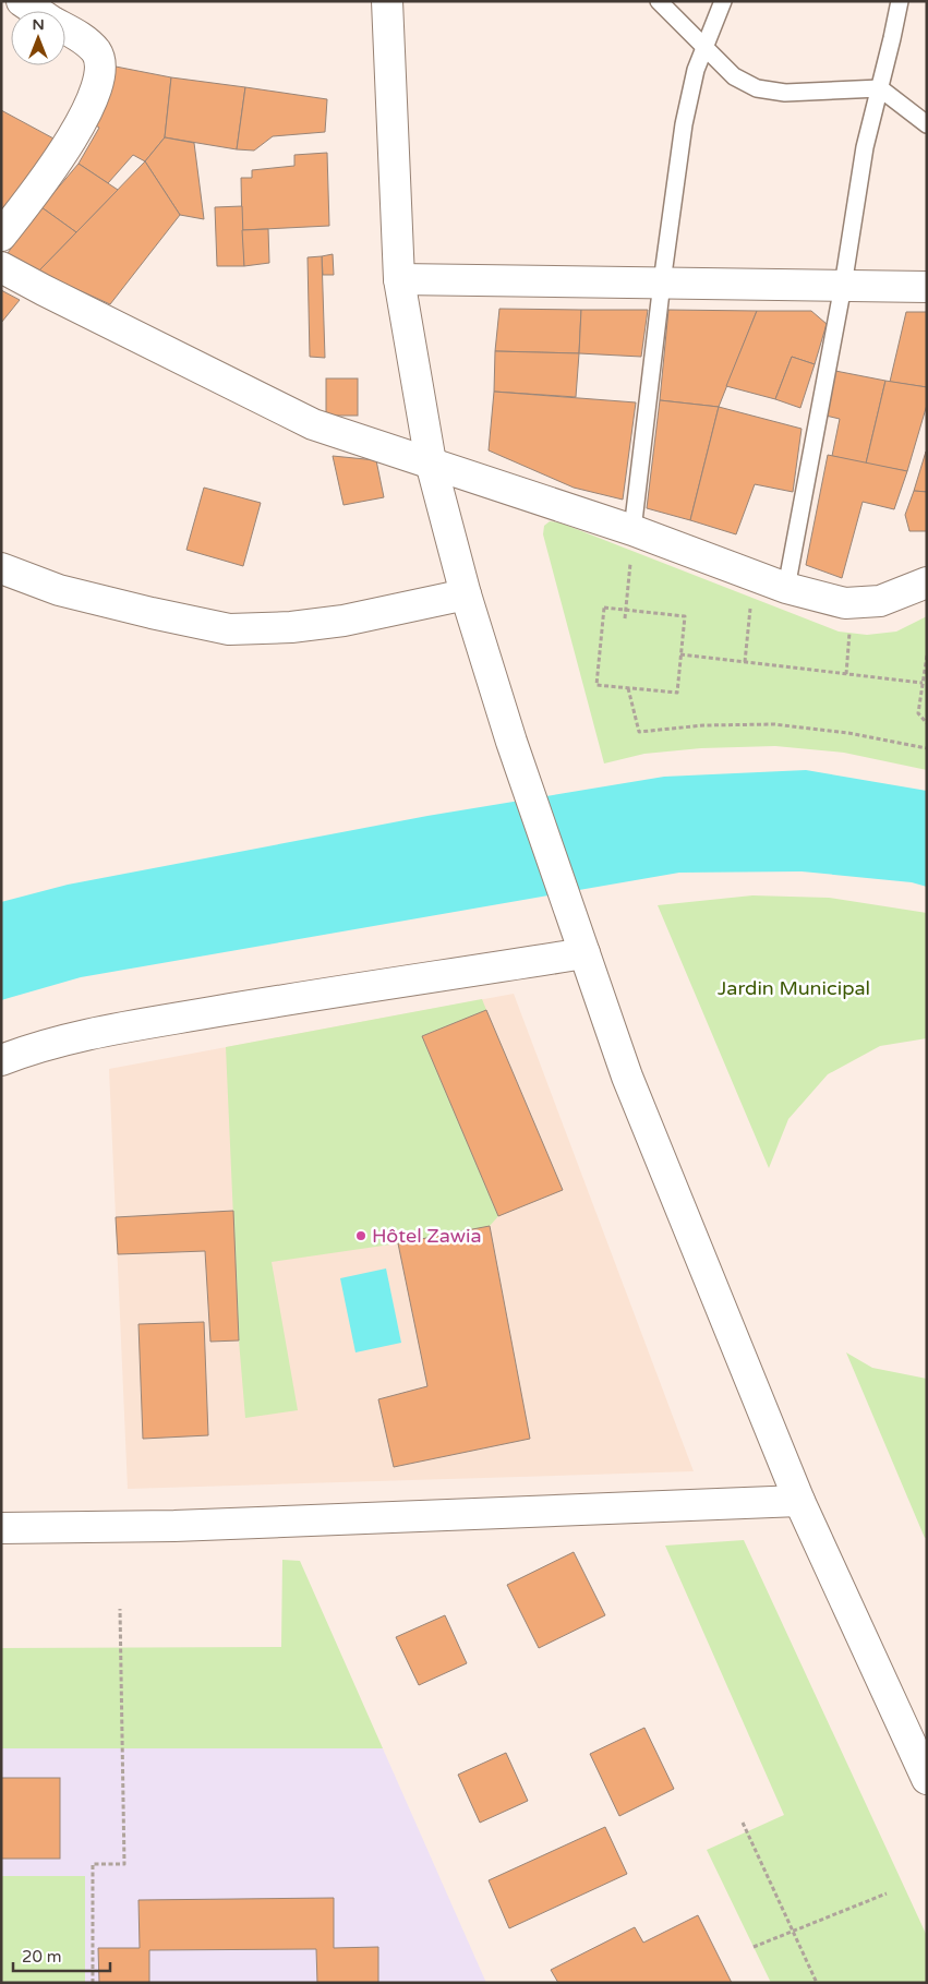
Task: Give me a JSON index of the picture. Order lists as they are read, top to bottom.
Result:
{
  "parks": ["Jardin Municipal"],
  "places": ["Hôtel Zawia"],
  "scale_bar": "20 m",
  "north": "top"
}
